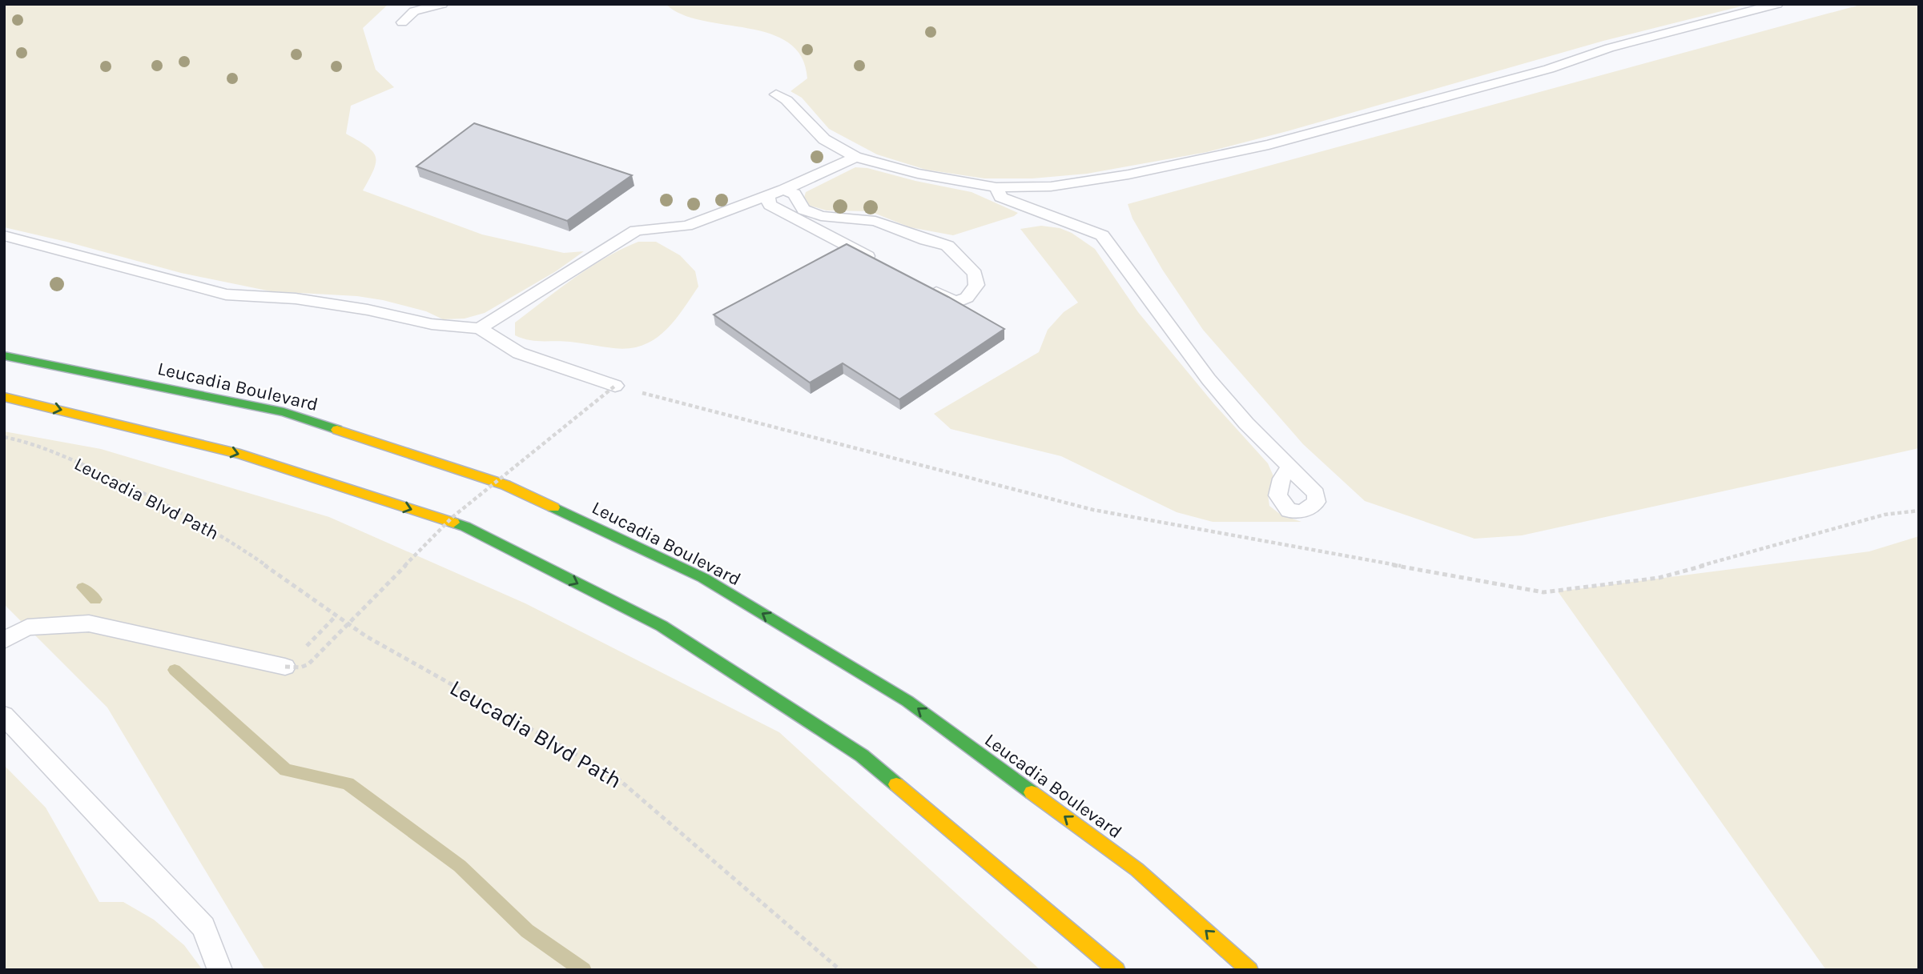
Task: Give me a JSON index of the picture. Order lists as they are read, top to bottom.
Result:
{
  "streets": {
    "main road": ["Leucadia Boulevard"],
    "path": ["Leucadia Blvd Path"]
  }
}
